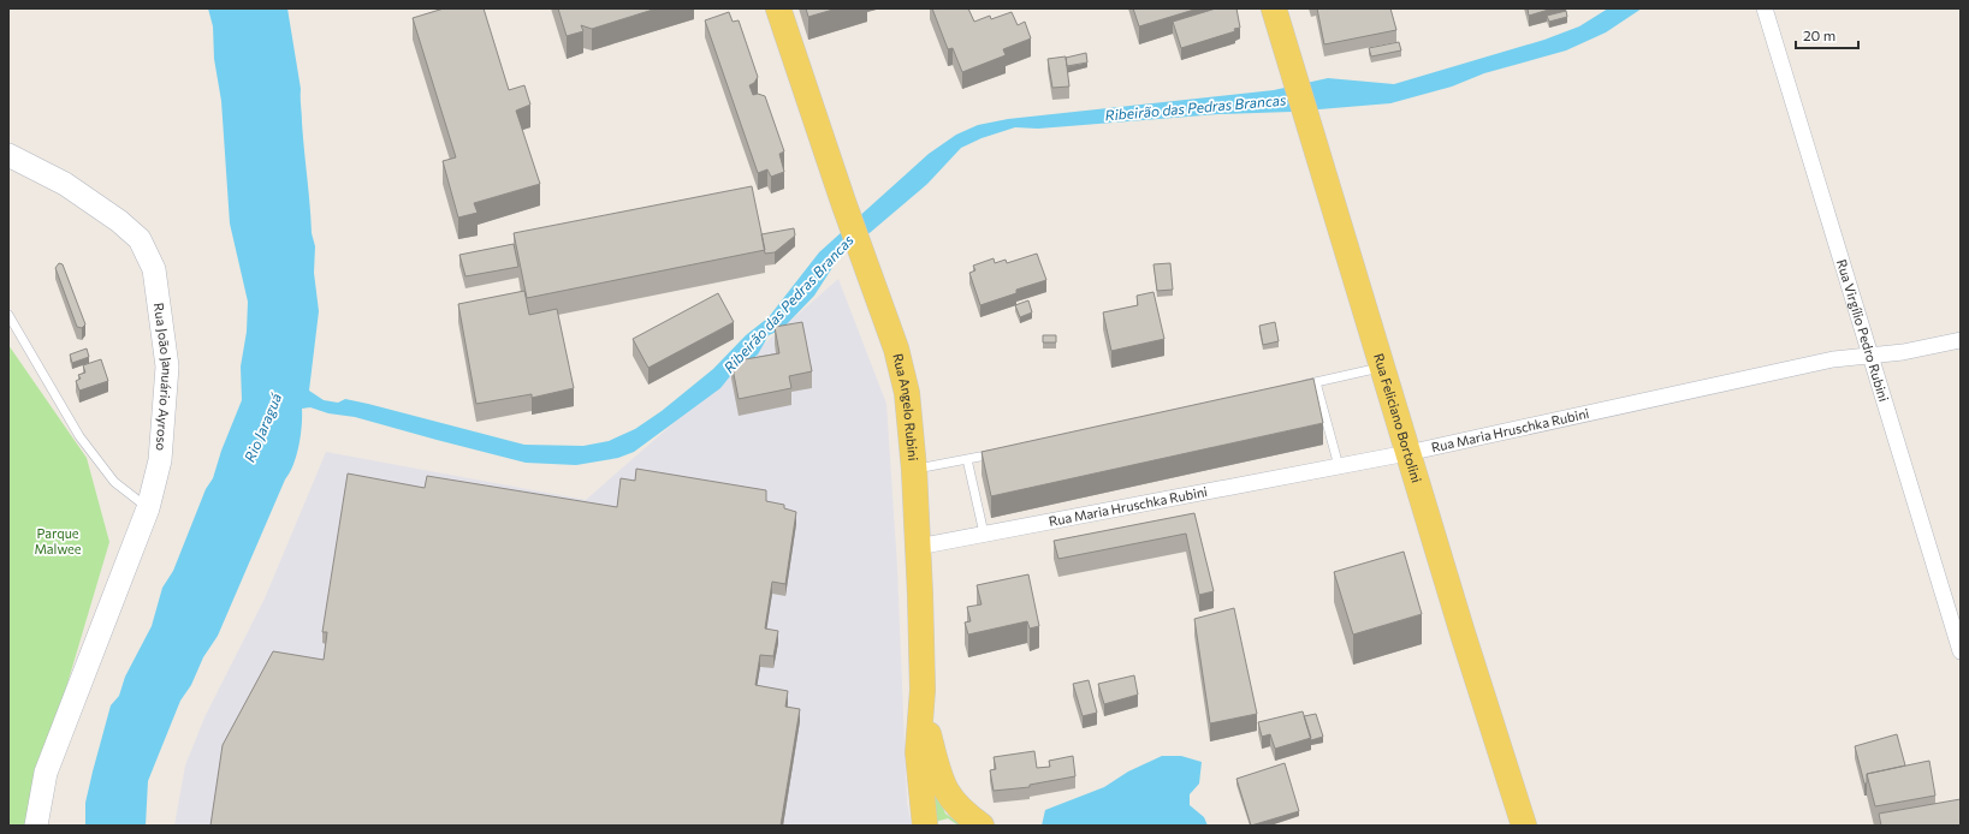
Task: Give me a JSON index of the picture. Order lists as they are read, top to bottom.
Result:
{
  "streets": {
    "main road": ["Rua João Januário Ayroso", "Rua Angelo Rubini", "Rua Feliciano Bortolini"],
    "street": ["Rua Virgílio Pedro Rubini", "Rua Maria Hruschka Rubini"]
  },
  "crossings": [
    ["Rua Virgílio Pedro Rubini", "Rua Maria Hruschka Rubini"],
    ["Rua Angelo Rubini", "Rua Maria Hruschka Rubini"],
    ["Rua Feliciano Bortolini", "Rua Maria Hruschka Rubini"]
  ],
  "water": ["Ribeirão das Pedras Brancas", "Rio Jaraguá"],
  "parks": ["Parque Malwee"],
  "scale_bar": "20 m"
}
